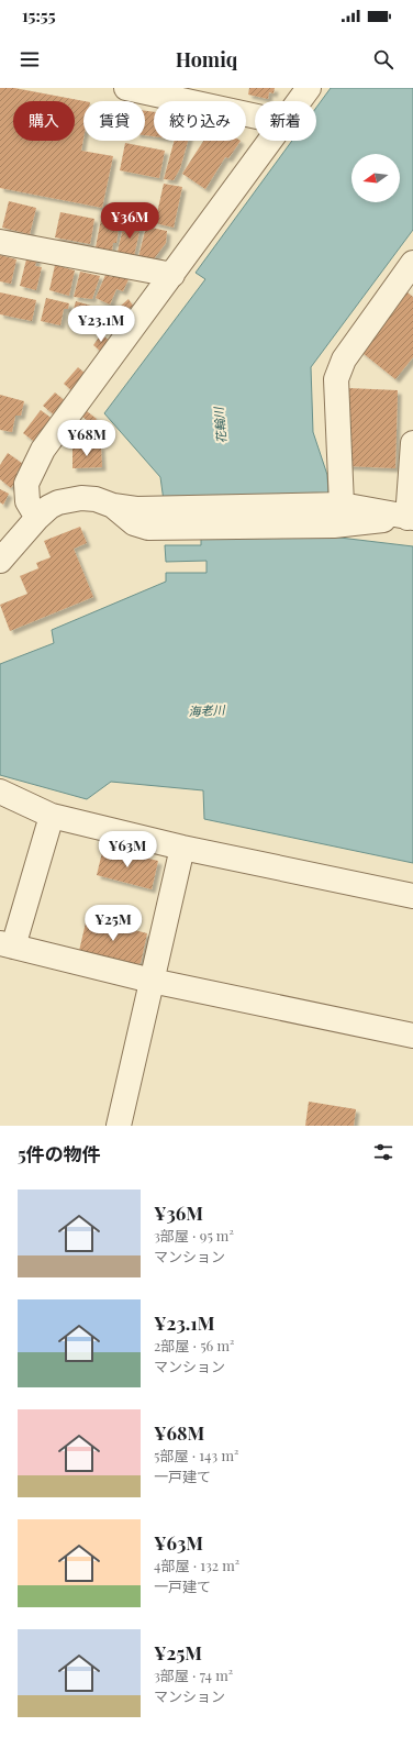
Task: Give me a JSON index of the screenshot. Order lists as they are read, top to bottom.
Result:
{
  "water": ["花輪川", "海老川"],
  "north": "left",
  "page": {
    "status": "15:55",
    "header": "Homiq",
    "chip": [
      "購入",
      "賃貸",
      "絞り込み",
      "新着"
    ],
    "price": [
      "¥36M",
      "¥23.1M",
      "¥68M",
      "¥63M",
      "¥25M"
    ],
    "heading": "5件の物件",
    "list": [
      {
        "name": "¥36M",
        "note": "3部屋 · 95 m² · マンション"
      },
      {
        "name": "¥23.1M",
        "note": "2部屋 · 56 m² · マンション"
      },
      {
        "name": "¥68M",
        "note": "5部屋 · 143 m² · 一戸建て"
      },
      {
        "name": "¥63M",
        "note": "4部屋 · 132 m² · 一戸建て"
      },
      {
        "name": "¥25M",
        "note": "3部屋 · 74 m² · マンション"
      }
    ]
  }
}
